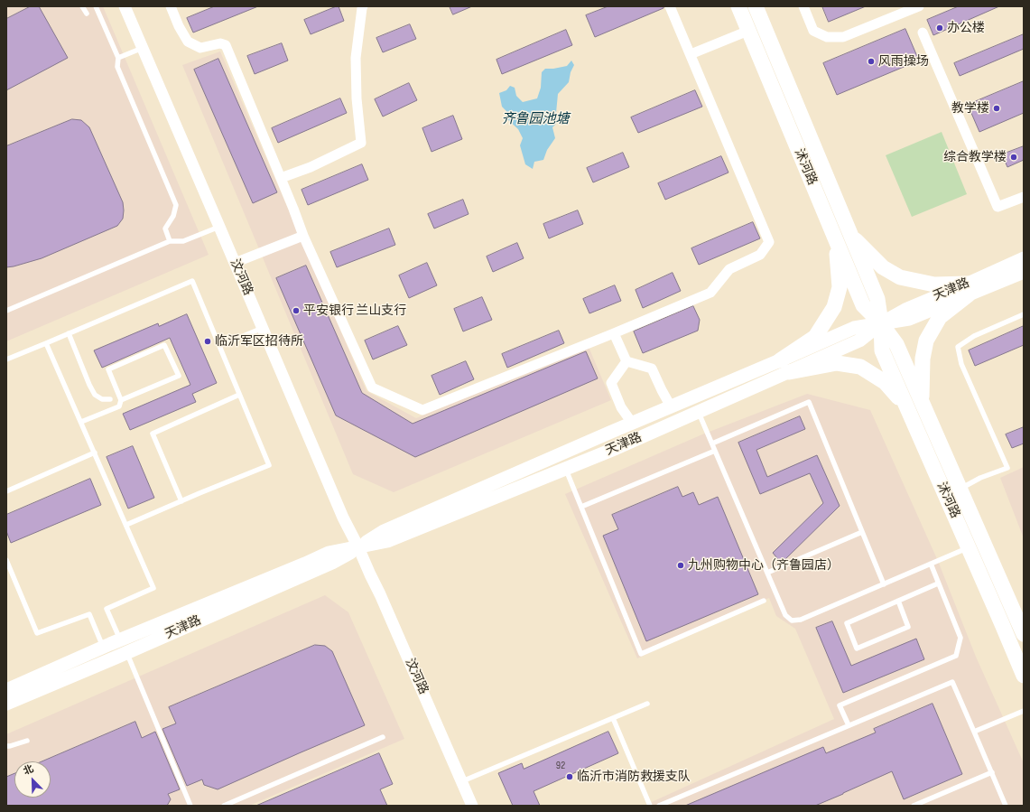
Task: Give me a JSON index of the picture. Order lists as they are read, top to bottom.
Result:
{
  "streets": {
    "main road": ["沭河路", "天津路"],
    "street": ["汶河路"]
  },
  "crossings": [
    ["沭河路", "天津路"],
    ["汶河路", "天津路"]
  ],
  "water": ["齐鲁园池塘"],
  "places": [
    "办公楼",
    "风雨操场",
    "教学楼",
    "综合教学楼",
    "平安银行 兰山支行",
    "临沂军区招待所",
    "九州购物中心（齐鲁园店）",
    "临沂市消防救援支队"
  ],
  "house_numbers": ["92"],
  "north": "top left"
}
